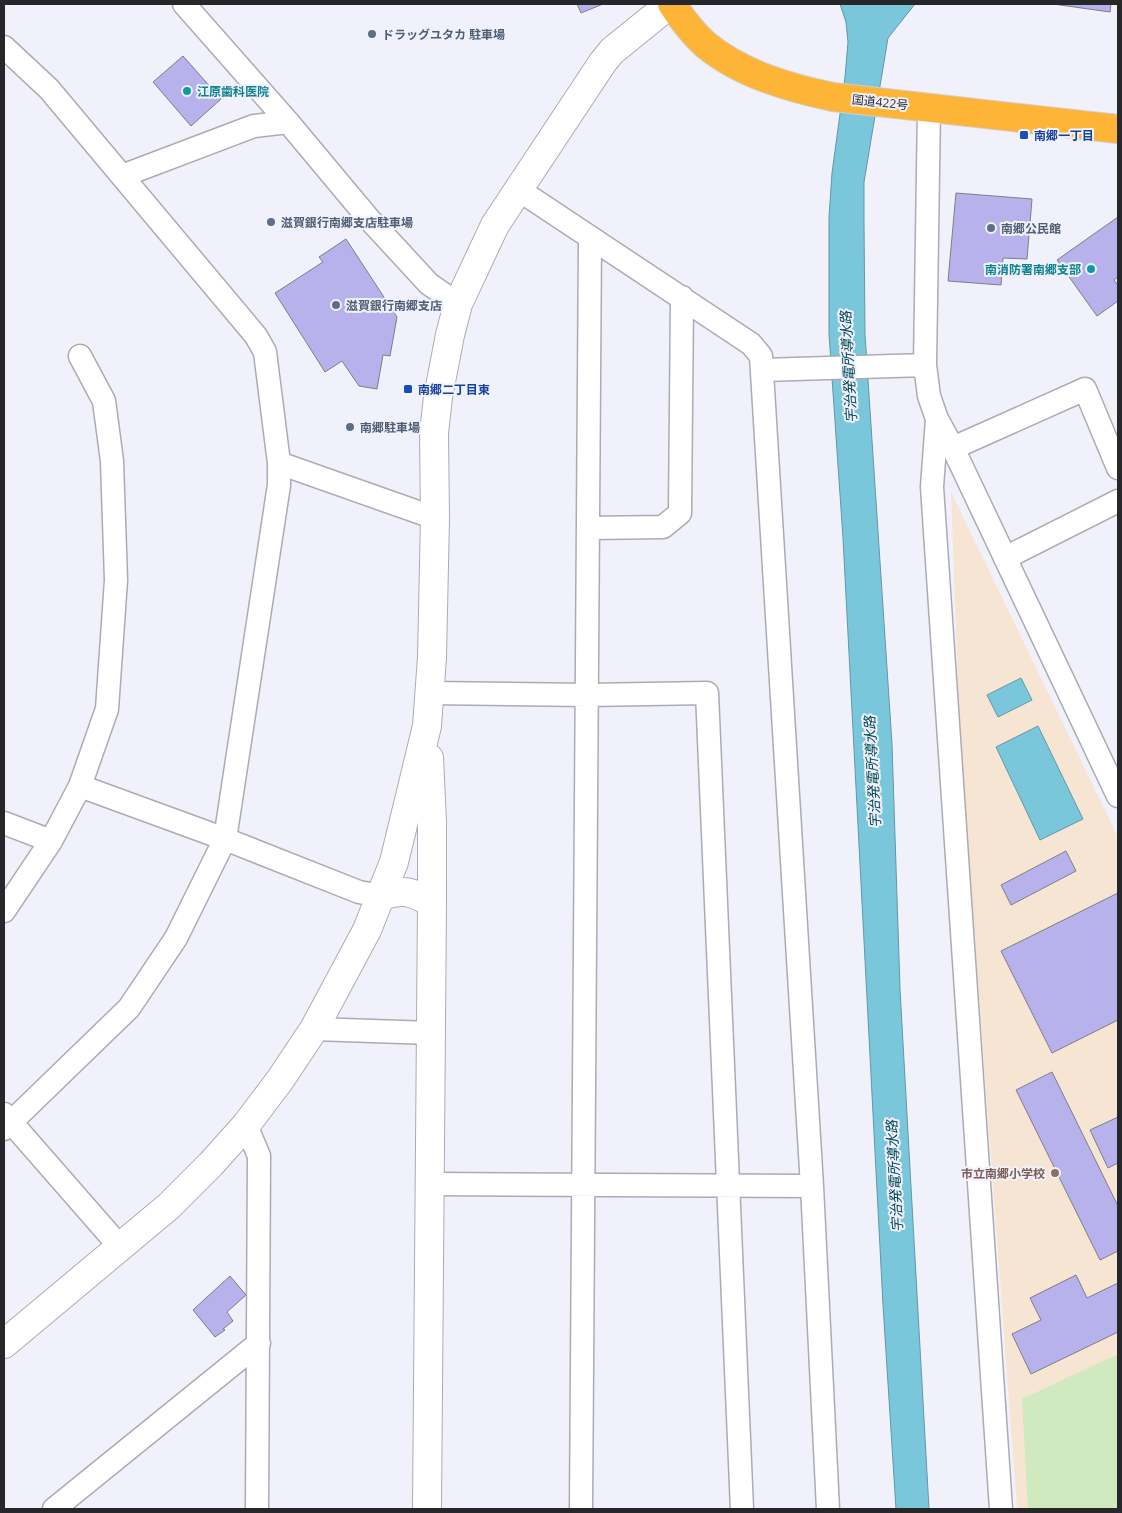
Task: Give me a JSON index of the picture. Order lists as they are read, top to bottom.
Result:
{
  "streets": {
    "highway": ["国道422号"]
  },
  "water": ["宇治発電所導水路"],
  "places": {
    "other": [
      "ドラッグユタカ 駐車場",
      "江原歯科医院",
      "滋賀銀行南郷支店駐車場",
      "南郷公民館",
      "南消防署南郷支部",
      "滋賀銀行南郷支店",
      "南郷駐車場",
      "市立南郷小学校"
    ],
    "transit": ["南郷一丁目", "南郷二丁目東"]
  }
}
